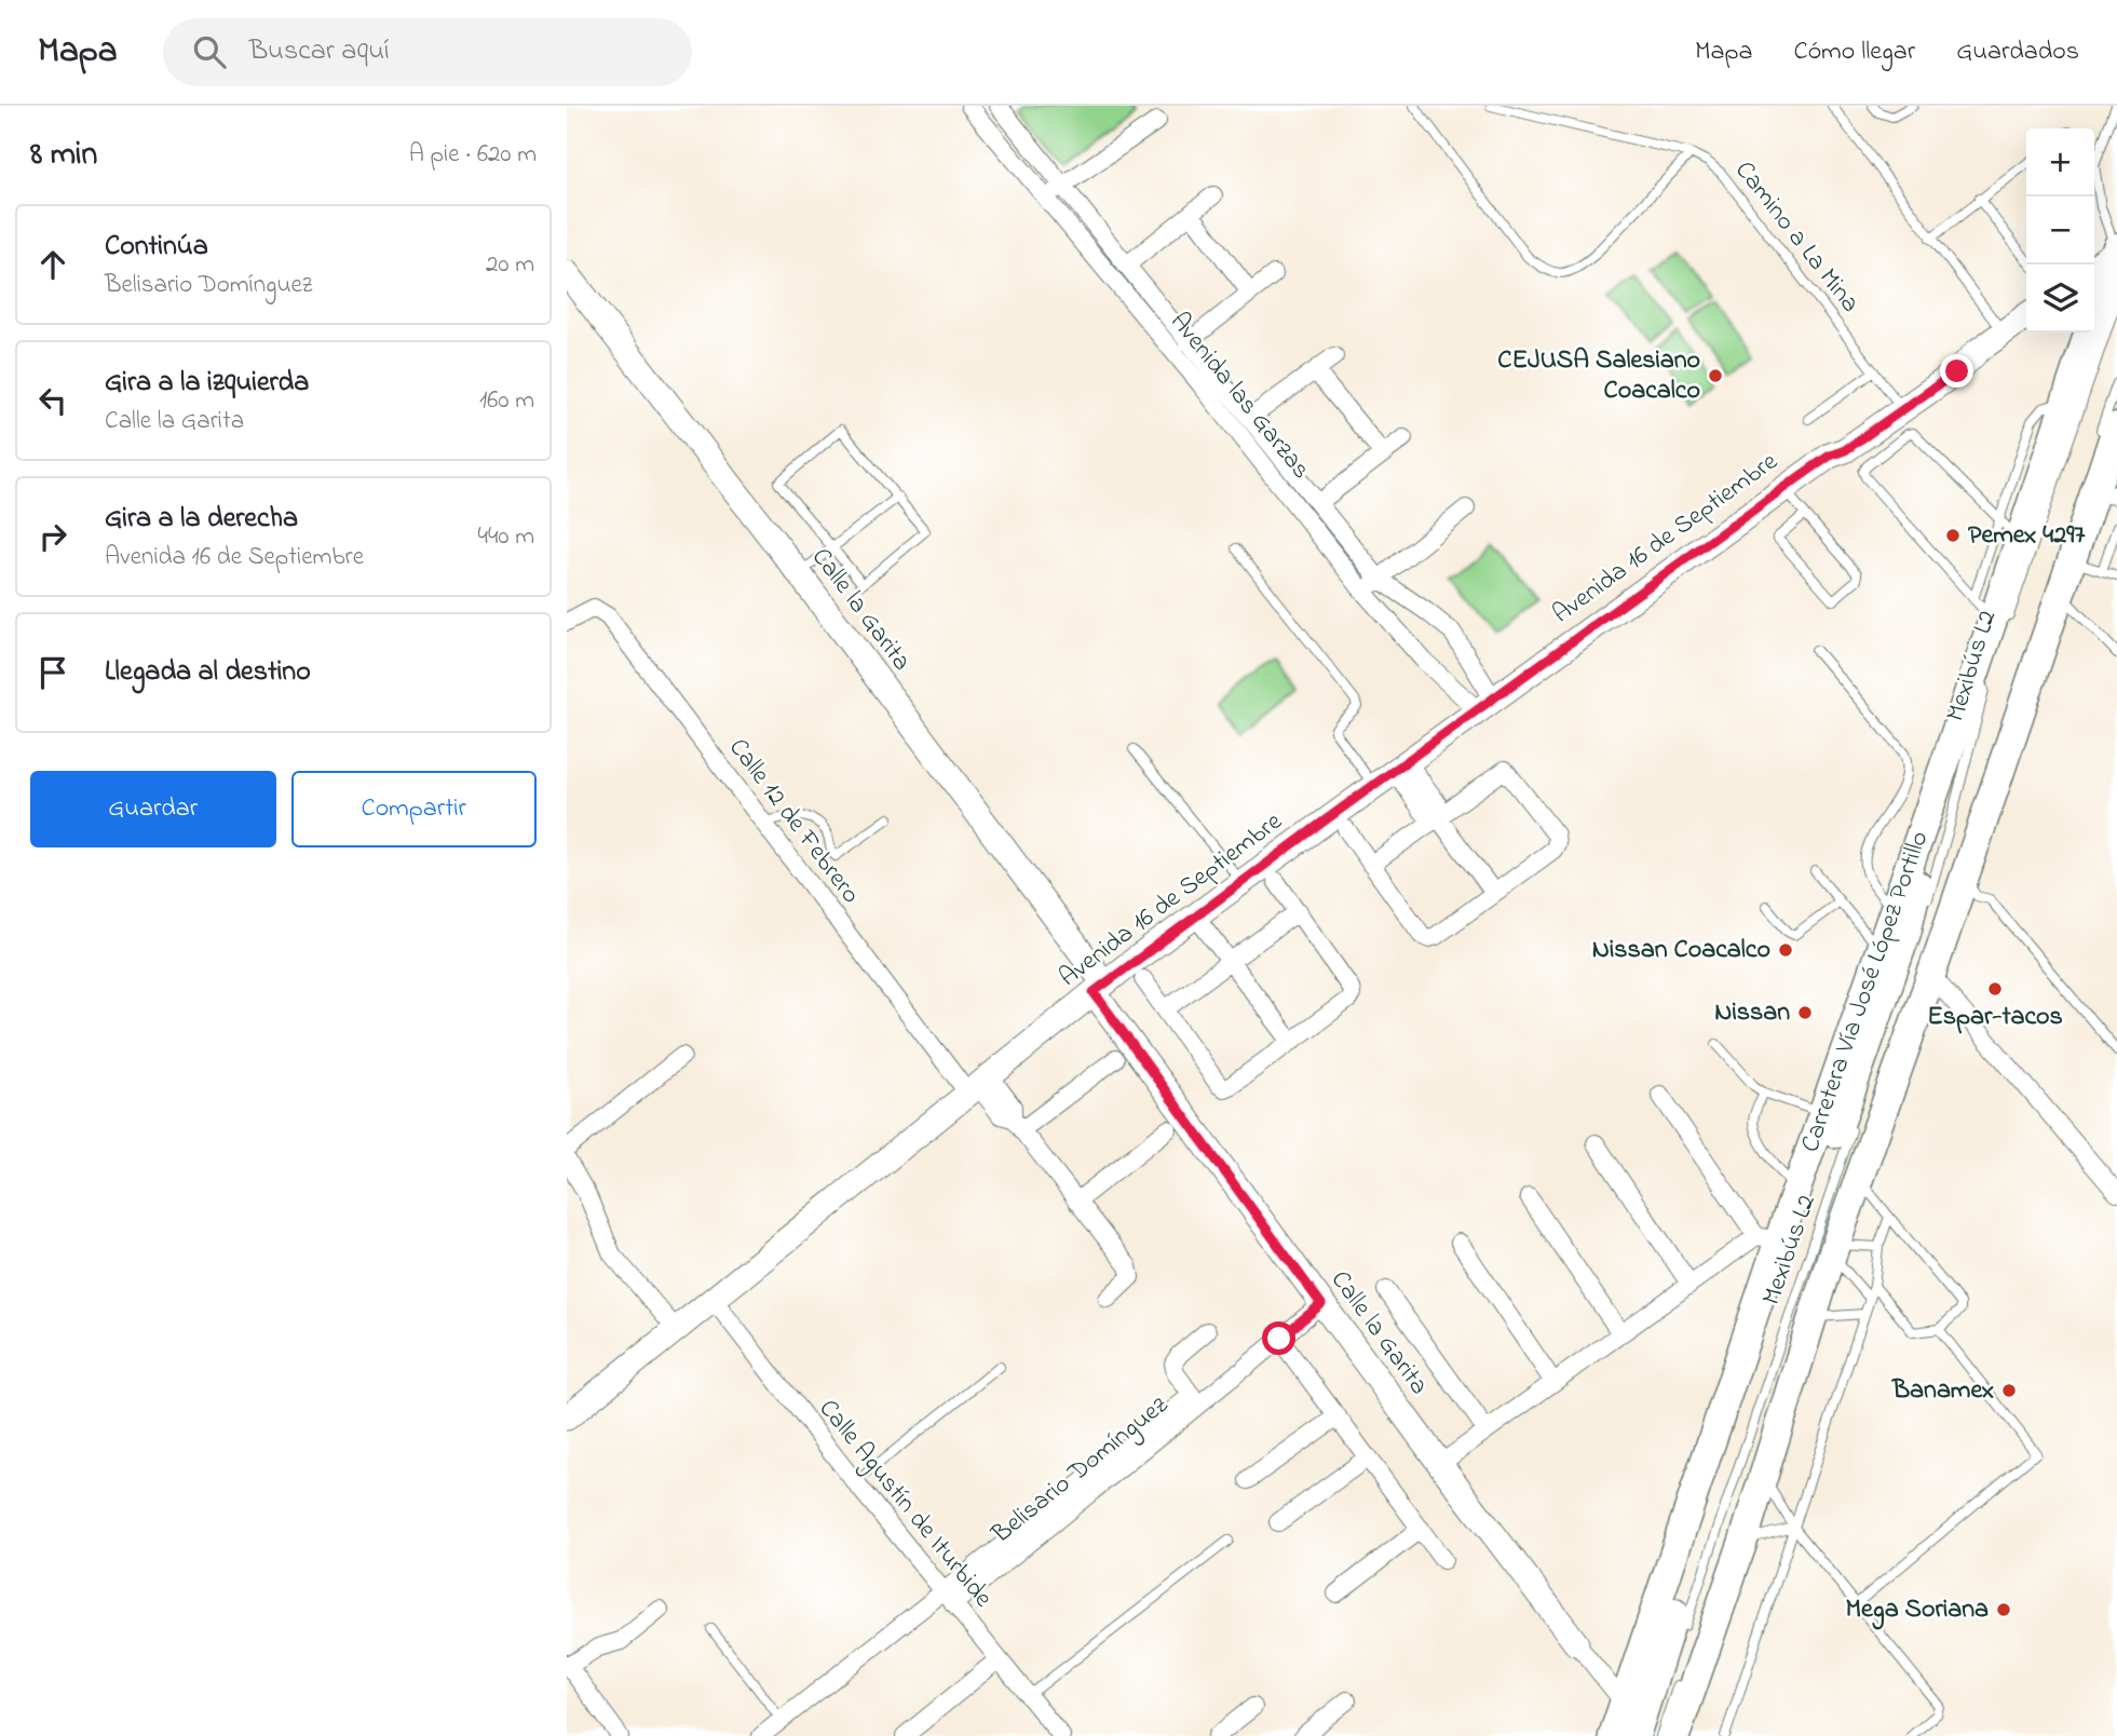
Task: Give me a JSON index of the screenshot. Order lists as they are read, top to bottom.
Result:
{
  "streets": {
    "main road": ["Avenida 16 de Septiembre", "Calle la Garita", "Carretera Vía José López Portillo"],
    "street": [
      "Avenida las Garzas",
      "Calle 12 de Febrero",
      "Belisario Domínguez",
      "Calle Agustín de Iturbide"
    ],
    "lane": ["Camino a La Mina", "Mexibús L2"]
  },
  "crossings": [
    ["Camino a La Mina", "Avenida 16 de Septiembre"],
    ["Avenida las Garzas", "Avenida 16 de Septiembre"],
    ["Avenida 16 de Septiembre", "Calle la Garita"],
    ["Avenida 16 de Septiembre", "Calle 12 de Febrero"],
    ["Avenida 16 de Septiembre", "Calle Agustín de Iturbide"],
    ["Calle la Garita", "Carretera Vía José López Portillo"],
    ["Calle la Garita", "Belisario Domínguez"],
    ["Mexibús L2", "Carretera Vía José López Portillo"],
    ["Belisario Domínguez", "Calle Agustín de Iturbide"]
  ],
  "places": [
    "CEJUSA Salesiano Coacalco",
    "Pemex 4297",
    "Nissan Coacalco",
    "Espar-tacos",
    "Nissan",
    "Banamex",
    "Mega Soriana"
  ],
  "page": {
    "header": "Mapa",
    "search": "Buscar aquí",
    "nav": ["Mapa", "Cómo llegar", "Guardados"],
    "heading": ["8 min", "A pie · 620 m"],
    "map_buttons": ["+", "−"],
    "list": [
      ["Continúa", "Belisario Domínguez", "20 m"],
      ["Gira a la izquierda", "Calle la Garita", "160 m"],
      ["Gira a la derecha", "Avenida 16 de Septiembre", "440 m"],
      "Llegada al destino"
    ],
    "buttons": ["Guardar", "Compartir"]
  }
}
